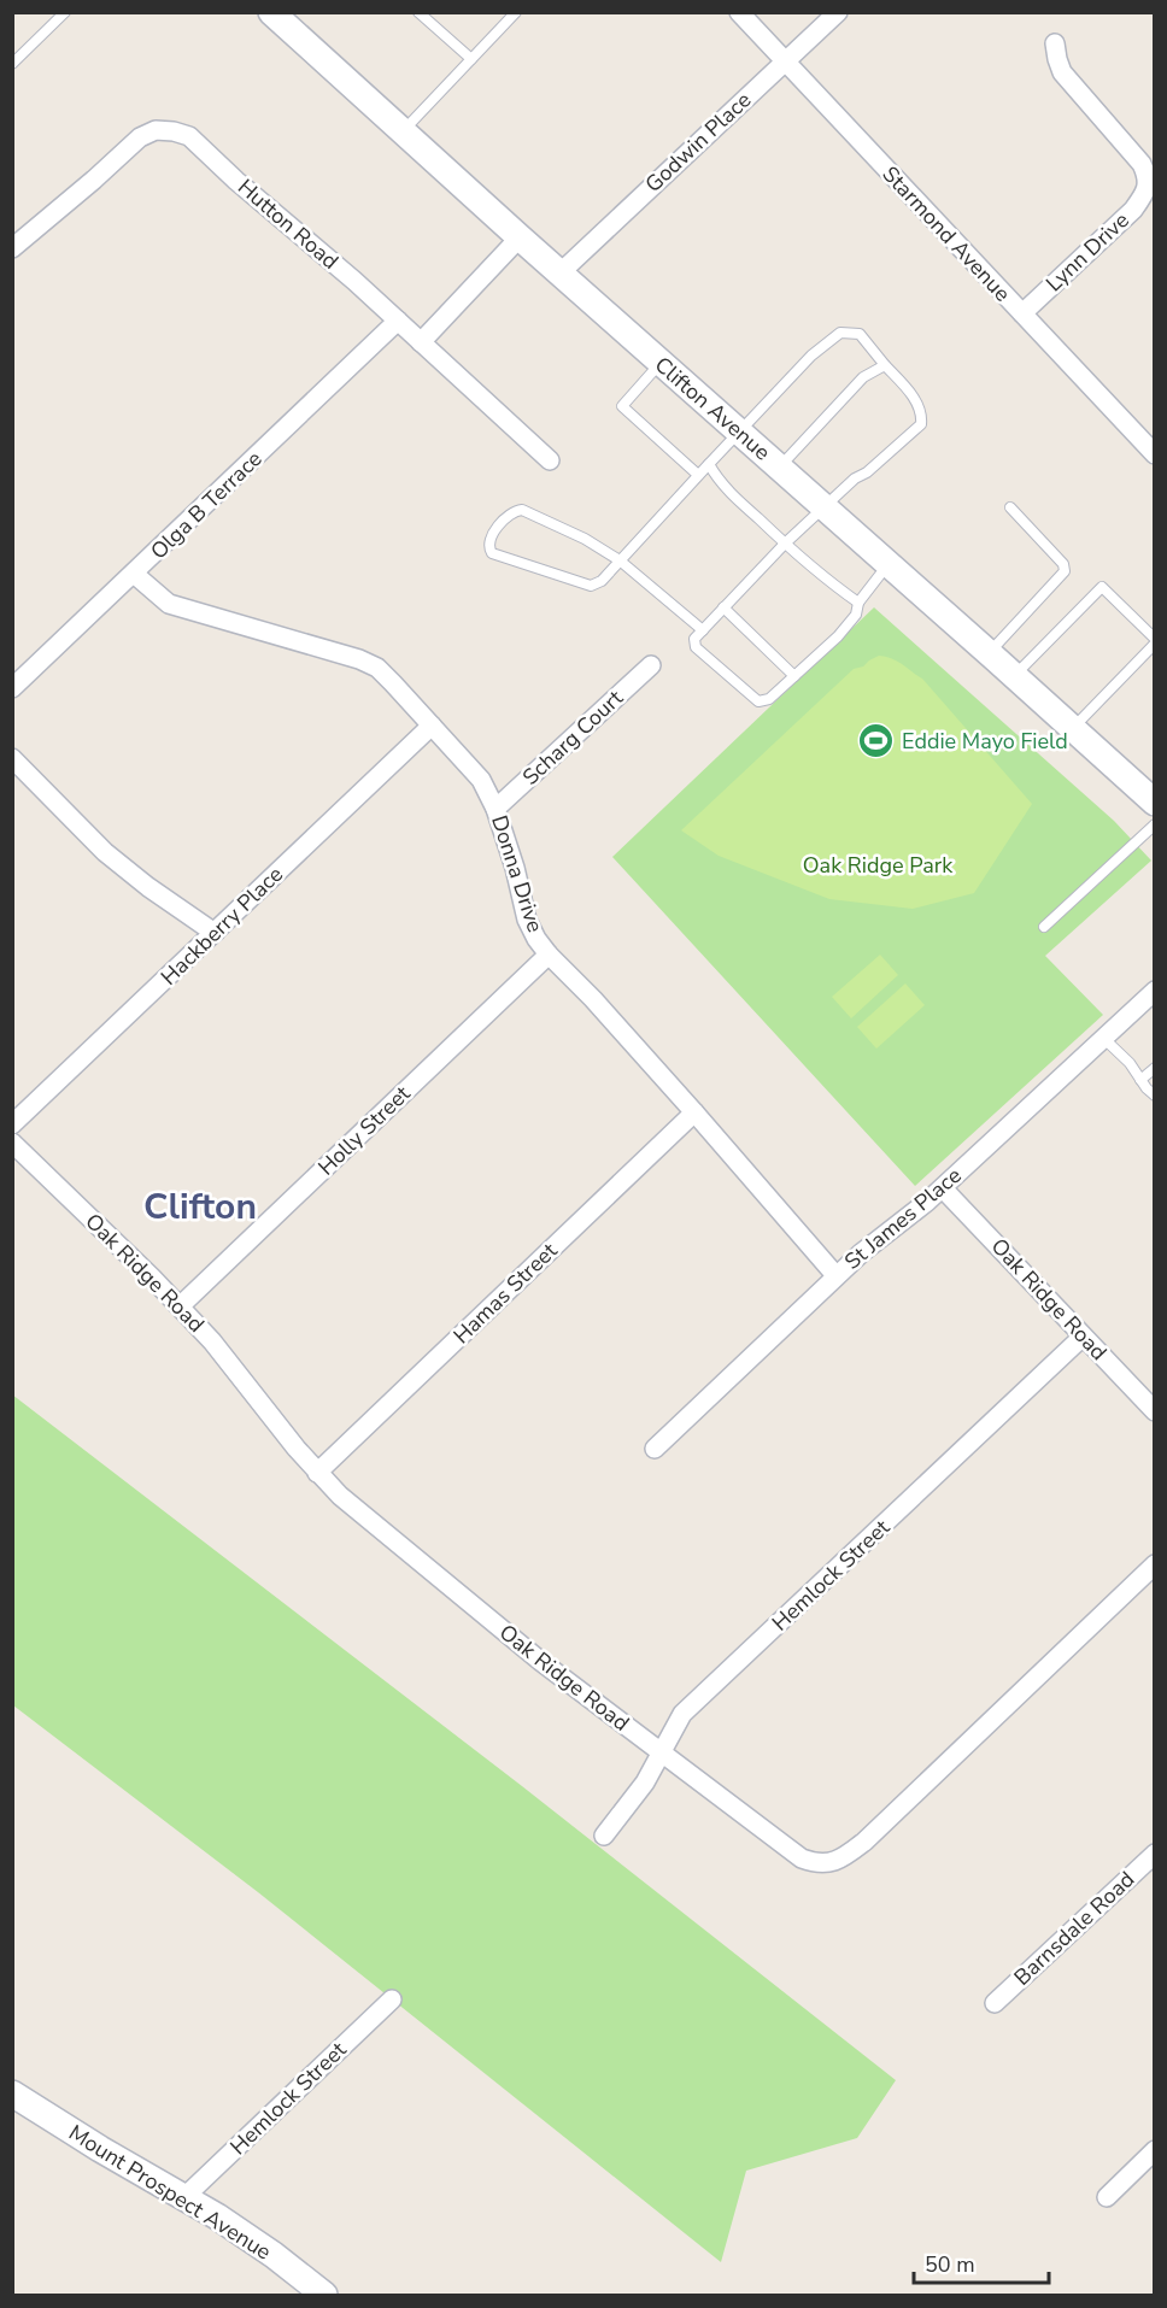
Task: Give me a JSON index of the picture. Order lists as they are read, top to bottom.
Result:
{
  "streets": {
    "main road": ["Clifton Avenue", "Mount Prospect Avenue"],
    "street": [
      "Godwin Place",
      "Hutton Road",
      "Starmond Avenue",
      "Lynn Drive",
      "Olga B Terrace",
      "Scharg Court",
      "Donna Drive",
      "Hackberry Place",
      "Holly Street",
      "St James Place",
      "Oak Ridge Road",
      "Hamas Street",
      "Hemlock Street",
      "Barnsdale Road"
    ]
  },
  "crossings": [
    ["Godwin Place", "Starmond Avenue"],
    ["Godwin Place", "Clifton Avenue"],
    ["Hutton Road", "Olga B Terrace"],
    ["Starmond Avenue", "Lynn Drive"],
    ["Olga B Terrace", "Donna Drive"],
    ["Scharg Court", "Donna Drive"],
    ["Donna Drive", "Hackberry Place"],
    ["Donna Drive", "Holly Street"],
    ["Donna Drive", "St James Place"],
    ["Donna Drive", "Hamas Street"],
    ["Holly Street", "Oak Ridge Road"],
    ["St James Place", "Oak Ridge Road"],
    ["Oak Ridge Road", "Hamas Street"],
    ["Oak Ridge Road", "Hemlock Street"],
    ["Hemlock Street", "Mount Prospect Avenue"]
  ],
  "districts": ["Clifton"],
  "parks": ["Oak Ridge Park"],
  "places": {
    "sports": ["Eddie Mayo Field"]
  },
  "scale_bar": "50 m"
}
